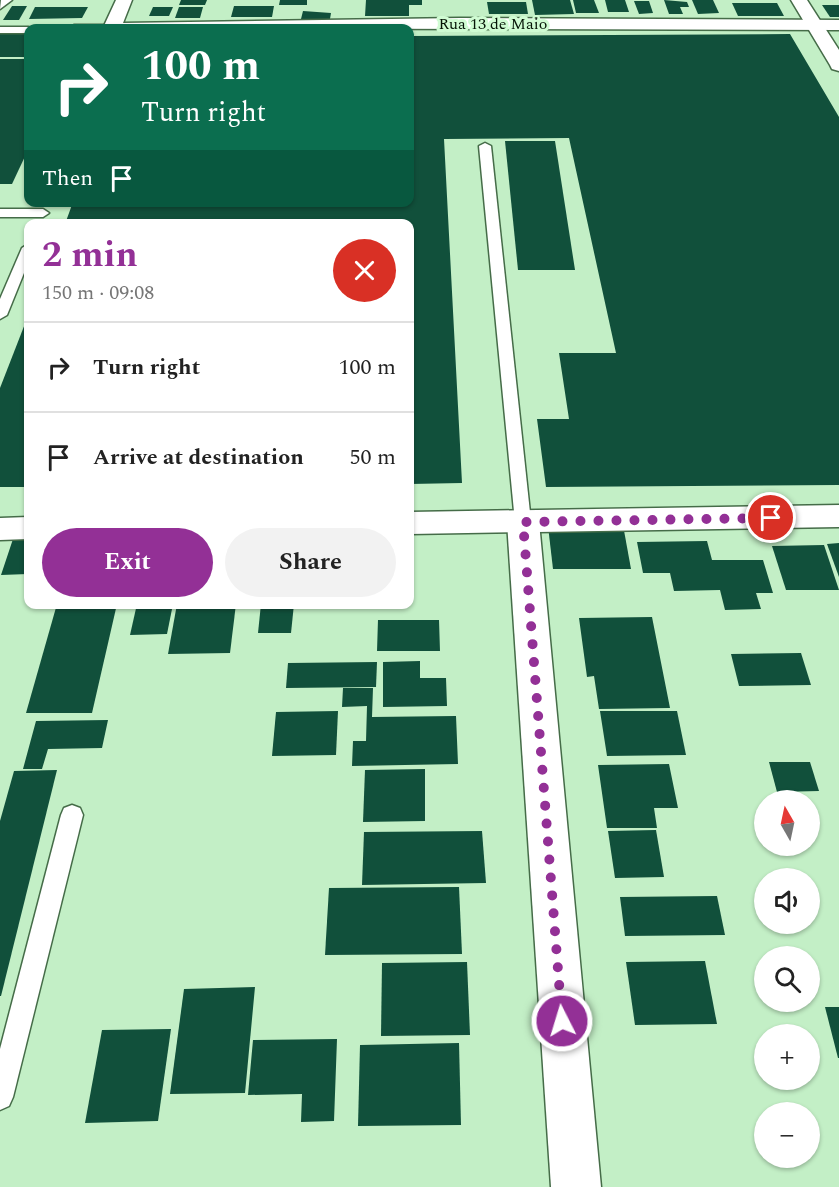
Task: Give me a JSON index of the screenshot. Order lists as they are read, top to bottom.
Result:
{
  "streets": {
    "street": ["Rua 13 de Maio"]
  },
  "north": "top",
  "page": {
    "turn": ["100 m", "Turn right"],
    "then": "Then",
    "heading": ["2 min", "150 m · 09:08"],
    "list": [
      {
        "name": "Turn right",
        "value": "100 m"
      },
      {
        "name": "Arrive at destination",
        "value": "50 m"
      }
    ],
    "buttons": ["Exit", "Share"],
    "map_buttons": ["+", "−"]
  }
}
